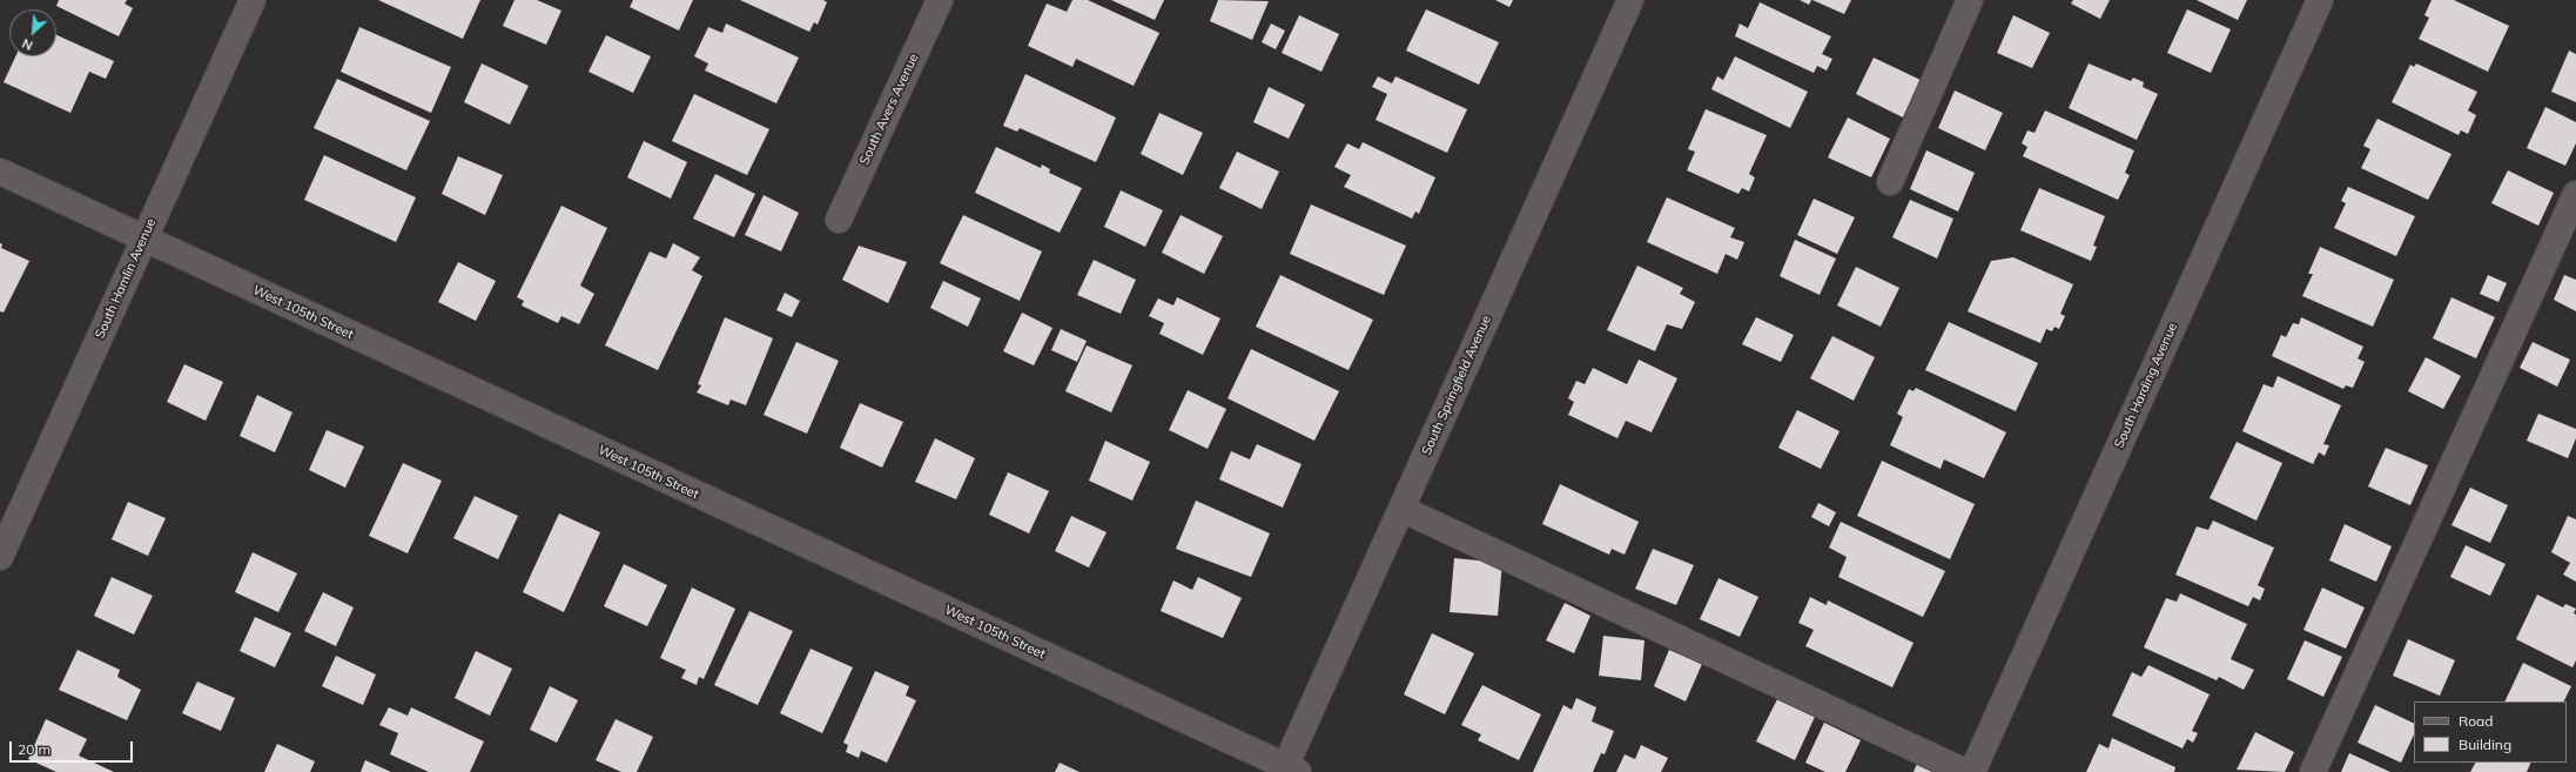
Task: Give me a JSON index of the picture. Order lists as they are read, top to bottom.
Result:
{
  "streets": {
    "street": [
      "South Avers Avenue",
      "South Hamlin Avenue",
      "West 105th Street",
      "South Springfield Avenue",
      "South Harding Avenue"
    ]
  },
  "crossings": [
    ["South Hamlin Avenue", "West 105th Street"],
    ["West 105th Street", "South Springfield Avenue"]
  ],
  "legend": ["Road", "Building"],
  "scale_bar": "20 m",
  "north": "bottom left"
}
